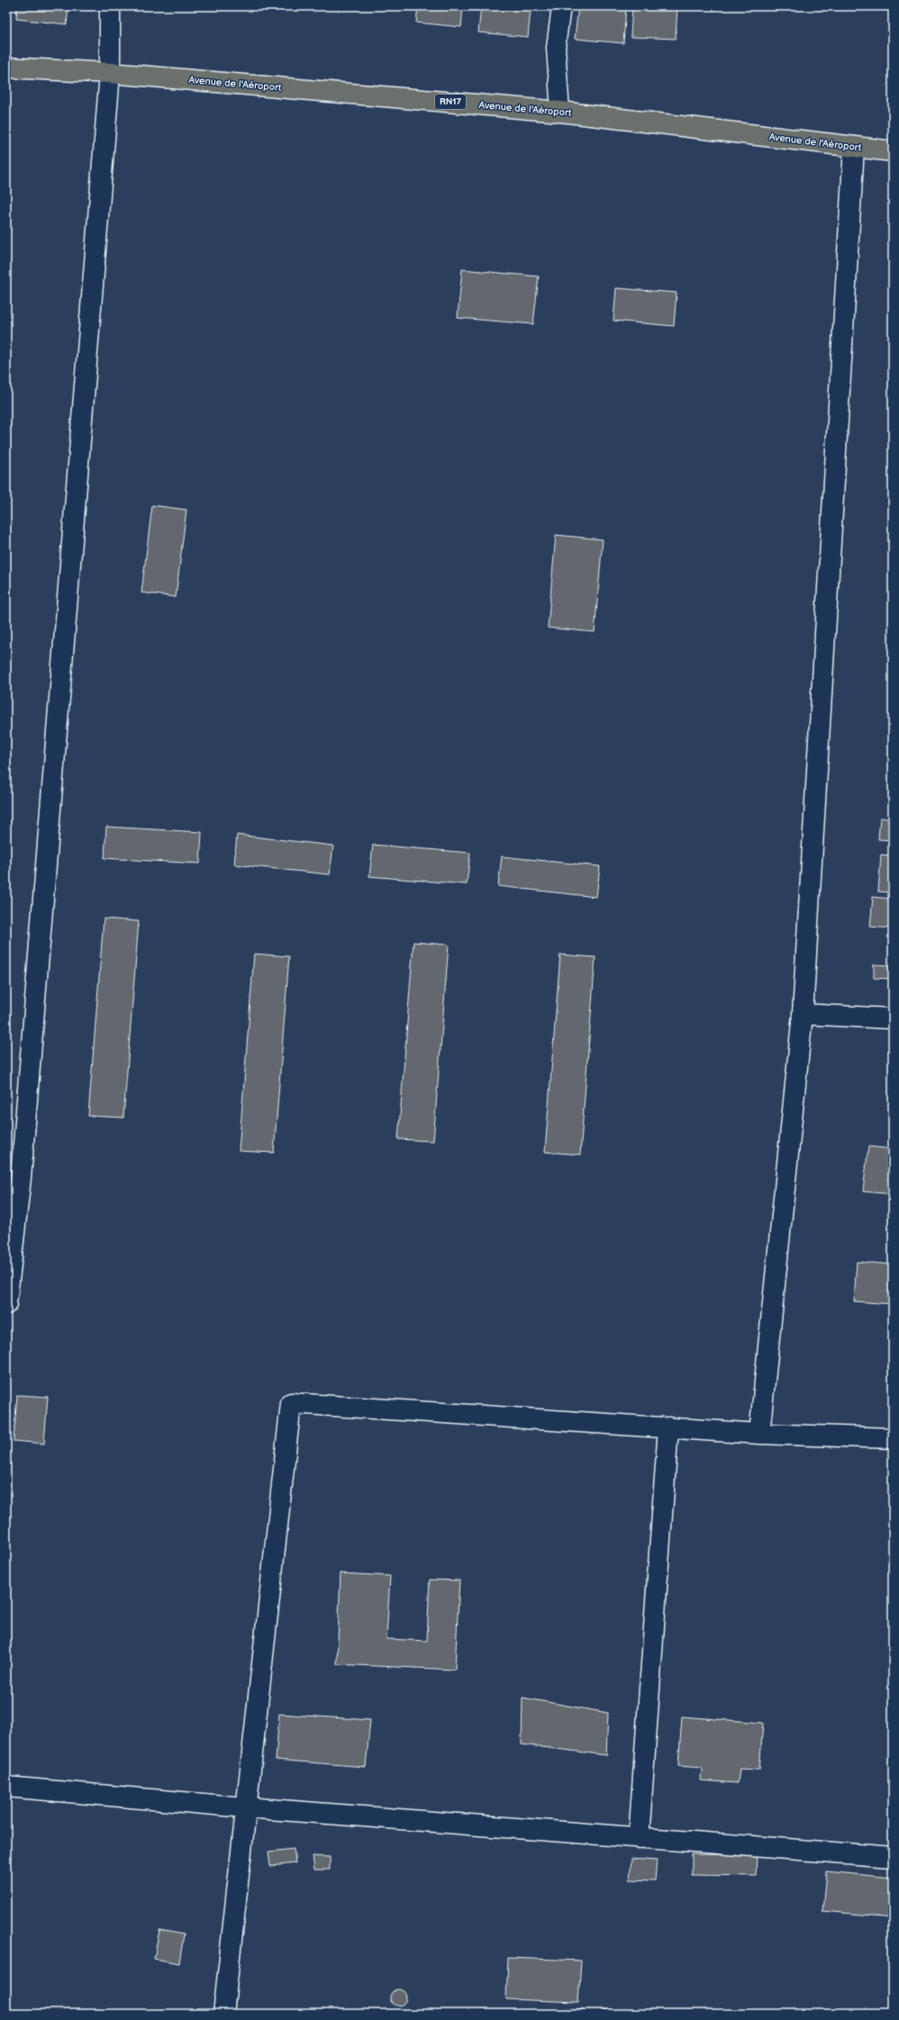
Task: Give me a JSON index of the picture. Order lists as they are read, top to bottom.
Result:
{
  "streets": {
    "main road": ["Avenue de l'Aéroport", "RN17"]
  }
}
